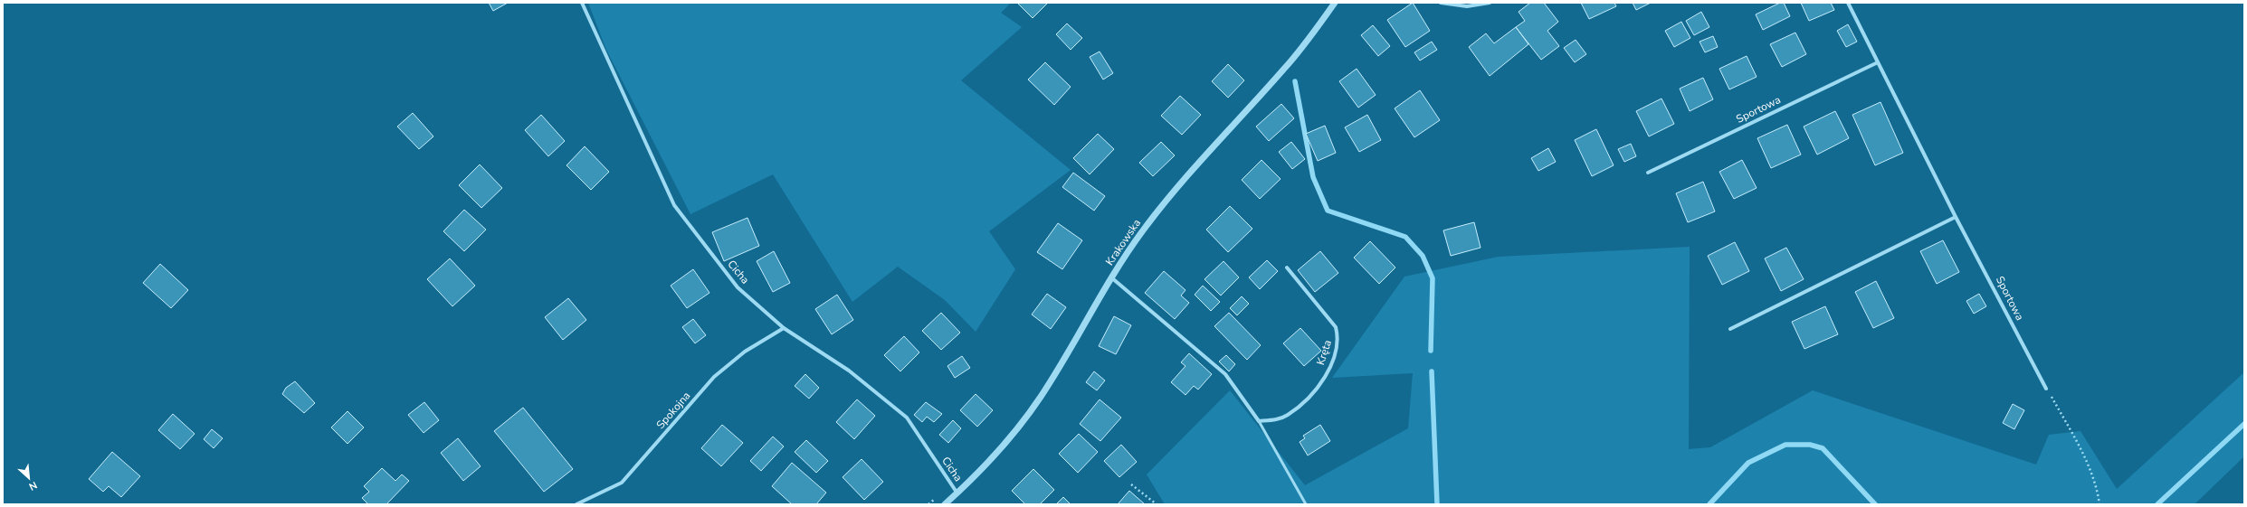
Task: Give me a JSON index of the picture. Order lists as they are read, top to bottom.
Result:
{
  "streets": {
    "street": [
      "Sportowa",
      "Krakowska",
      "Cicha",
      "Kręta",
      "Spokojna"
    ]
  },
  "crossings": [
    ["Krakowska", "Cicha"],
    ["Cicha", "Spokojna"]
  ],
  "north": "bottom right"
}
